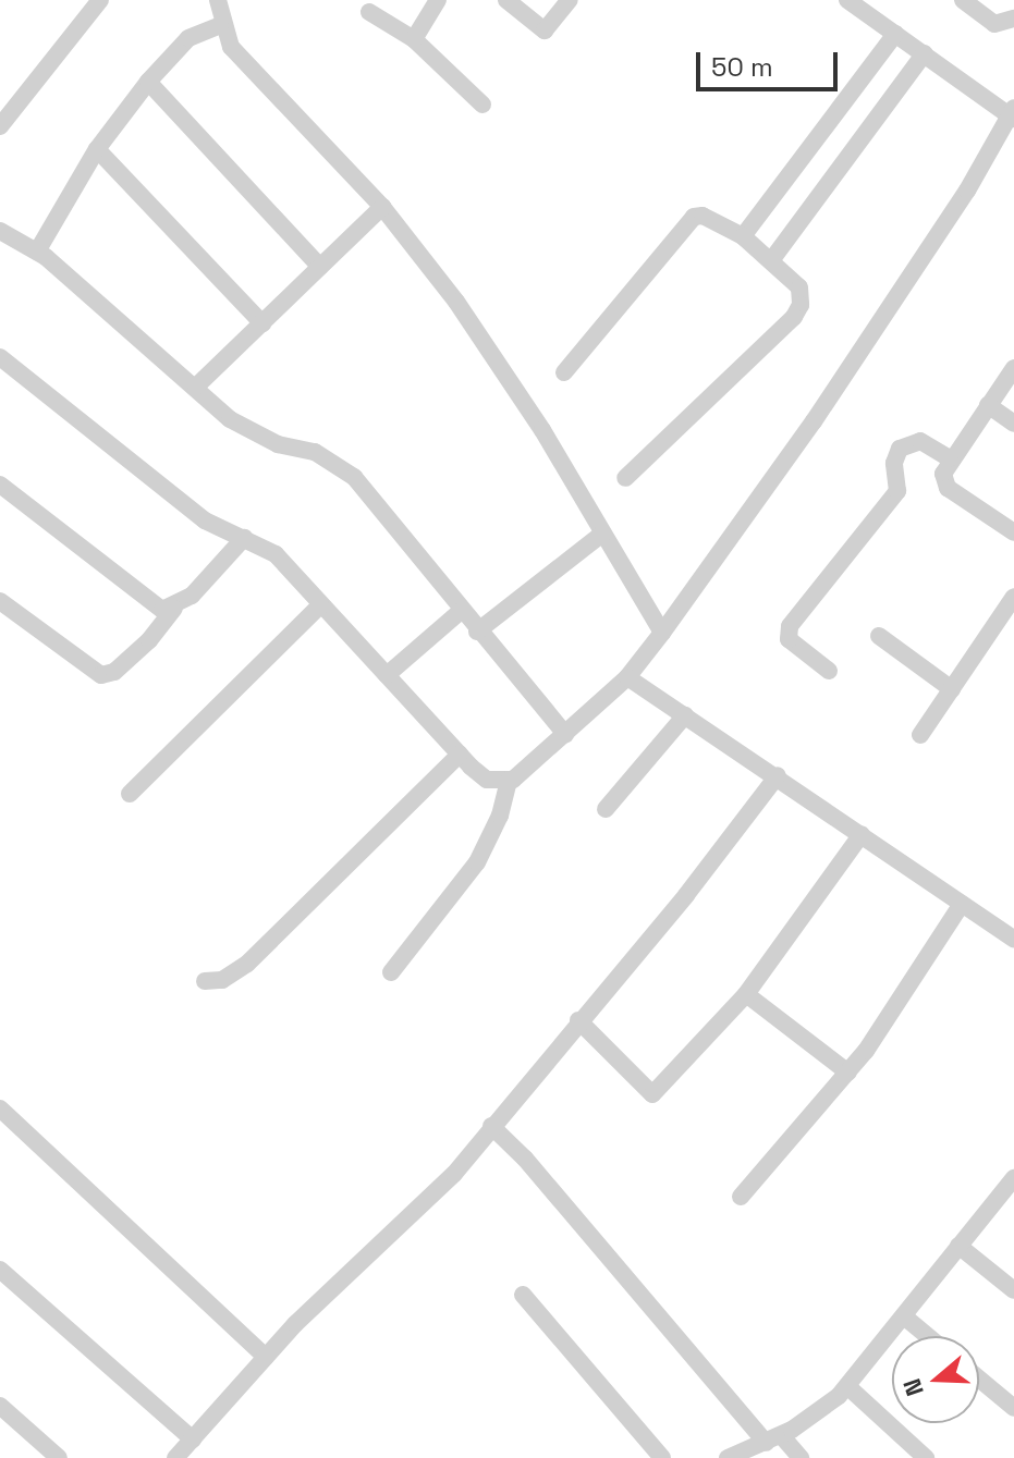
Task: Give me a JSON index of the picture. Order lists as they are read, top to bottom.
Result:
{
  "scale_bar": "50 m",
  "north": "left"
}
